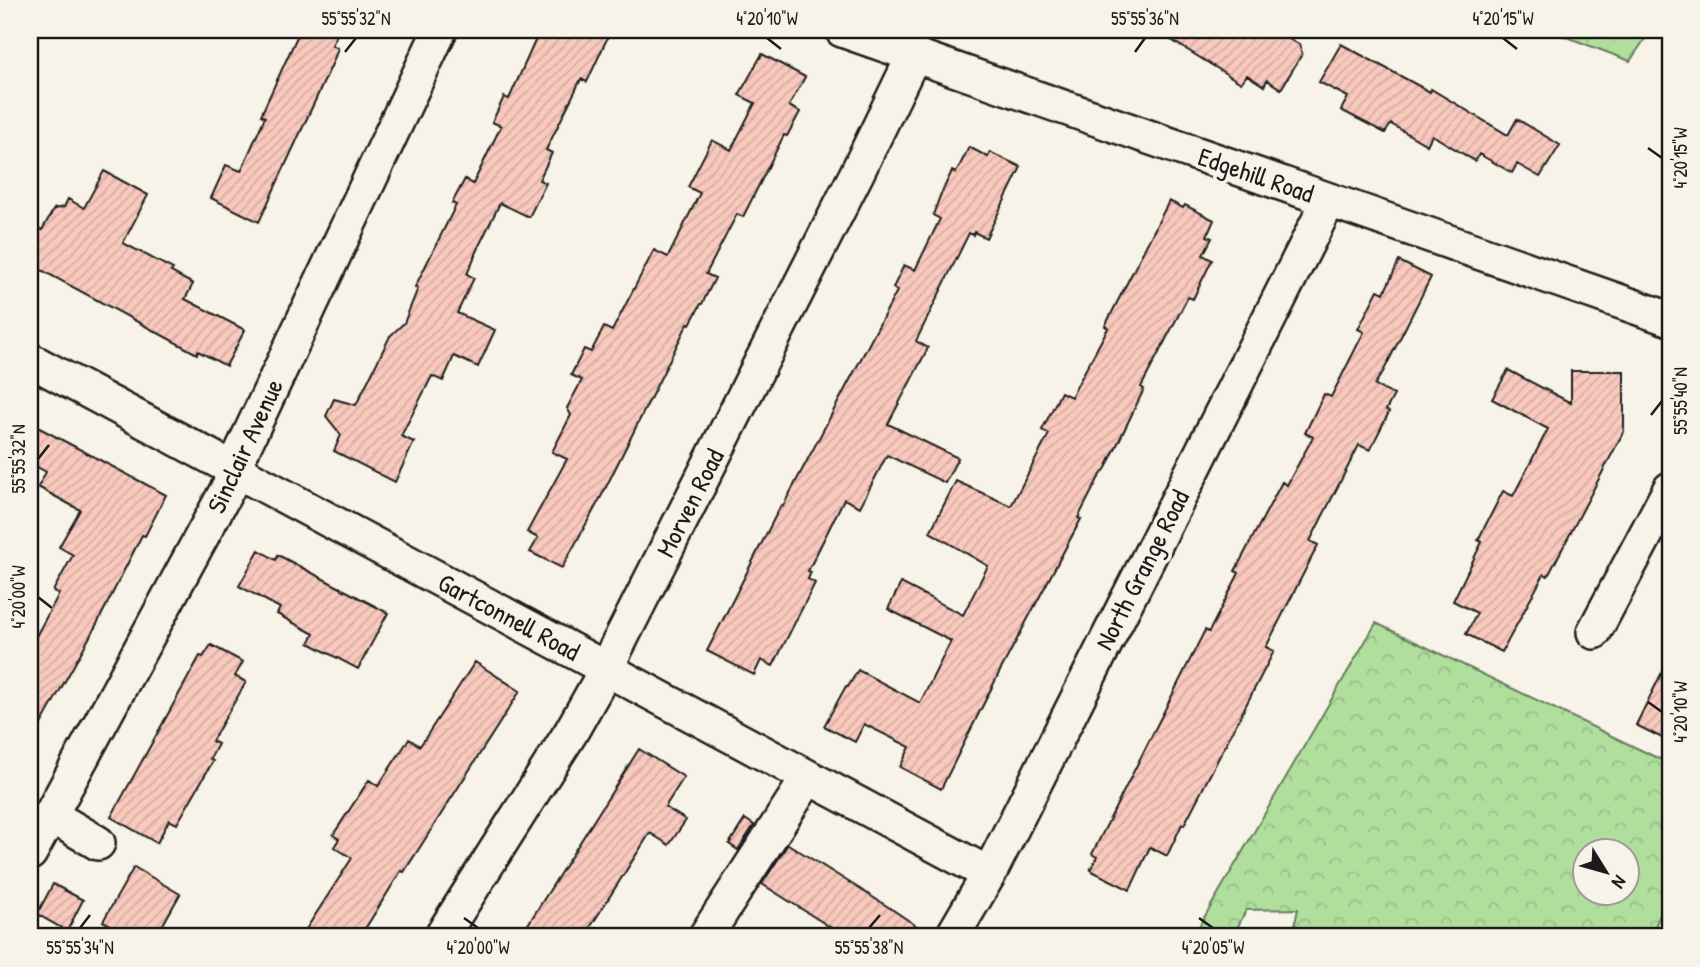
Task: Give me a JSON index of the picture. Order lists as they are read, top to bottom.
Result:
{
  "streets": {
    "street": [
      "Edgehill Road",
      "Sinclair Avenue",
      "Morven Road",
      "North Grange Road",
      "Gartconnell Road"
    ]
  },
  "crossings": [
    ["Edgehill Road", "Morven Road"],
    ["Edgehill Road", "North Grange Road"],
    ["Sinclair Avenue", "Gartconnell Road"],
    ["Morven Road", "Gartconnell Road"],
    ["North Grange Road", "Gartconnell Road"]
  ],
  "north": "bottom right",
  "coordinates": [
    "55°55'32\"N",
    "4°20'10\"W",
    "55°55'36\"N",
    "4°20'15\"W",
    "55°55'40\"N",
    "4°20'00\"W",
    "55°55'34\"N",
    "55°55'38\"N",
    "4°20'05\"W"
  ]
}
